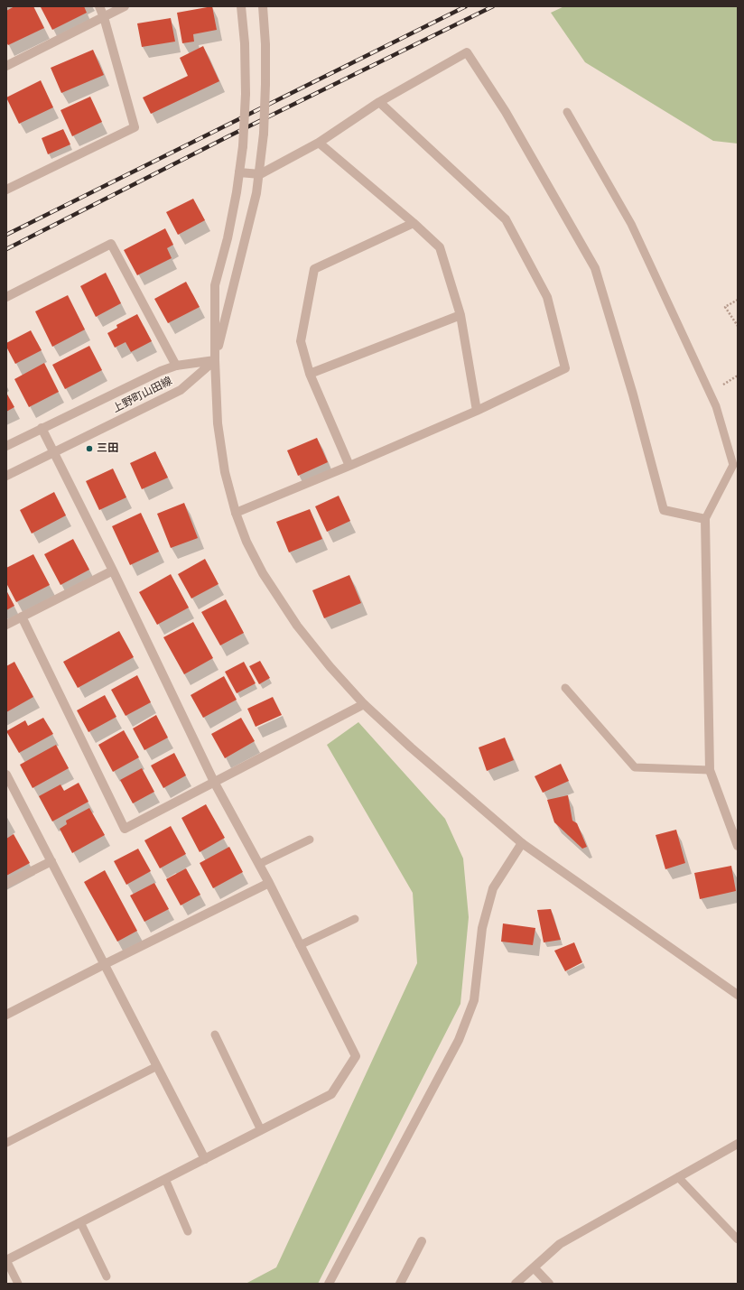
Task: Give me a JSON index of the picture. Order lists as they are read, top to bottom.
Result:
{
  "streets": {
    "street": ["上野町山田線"]
  },
  "places": ["三田"]
}
